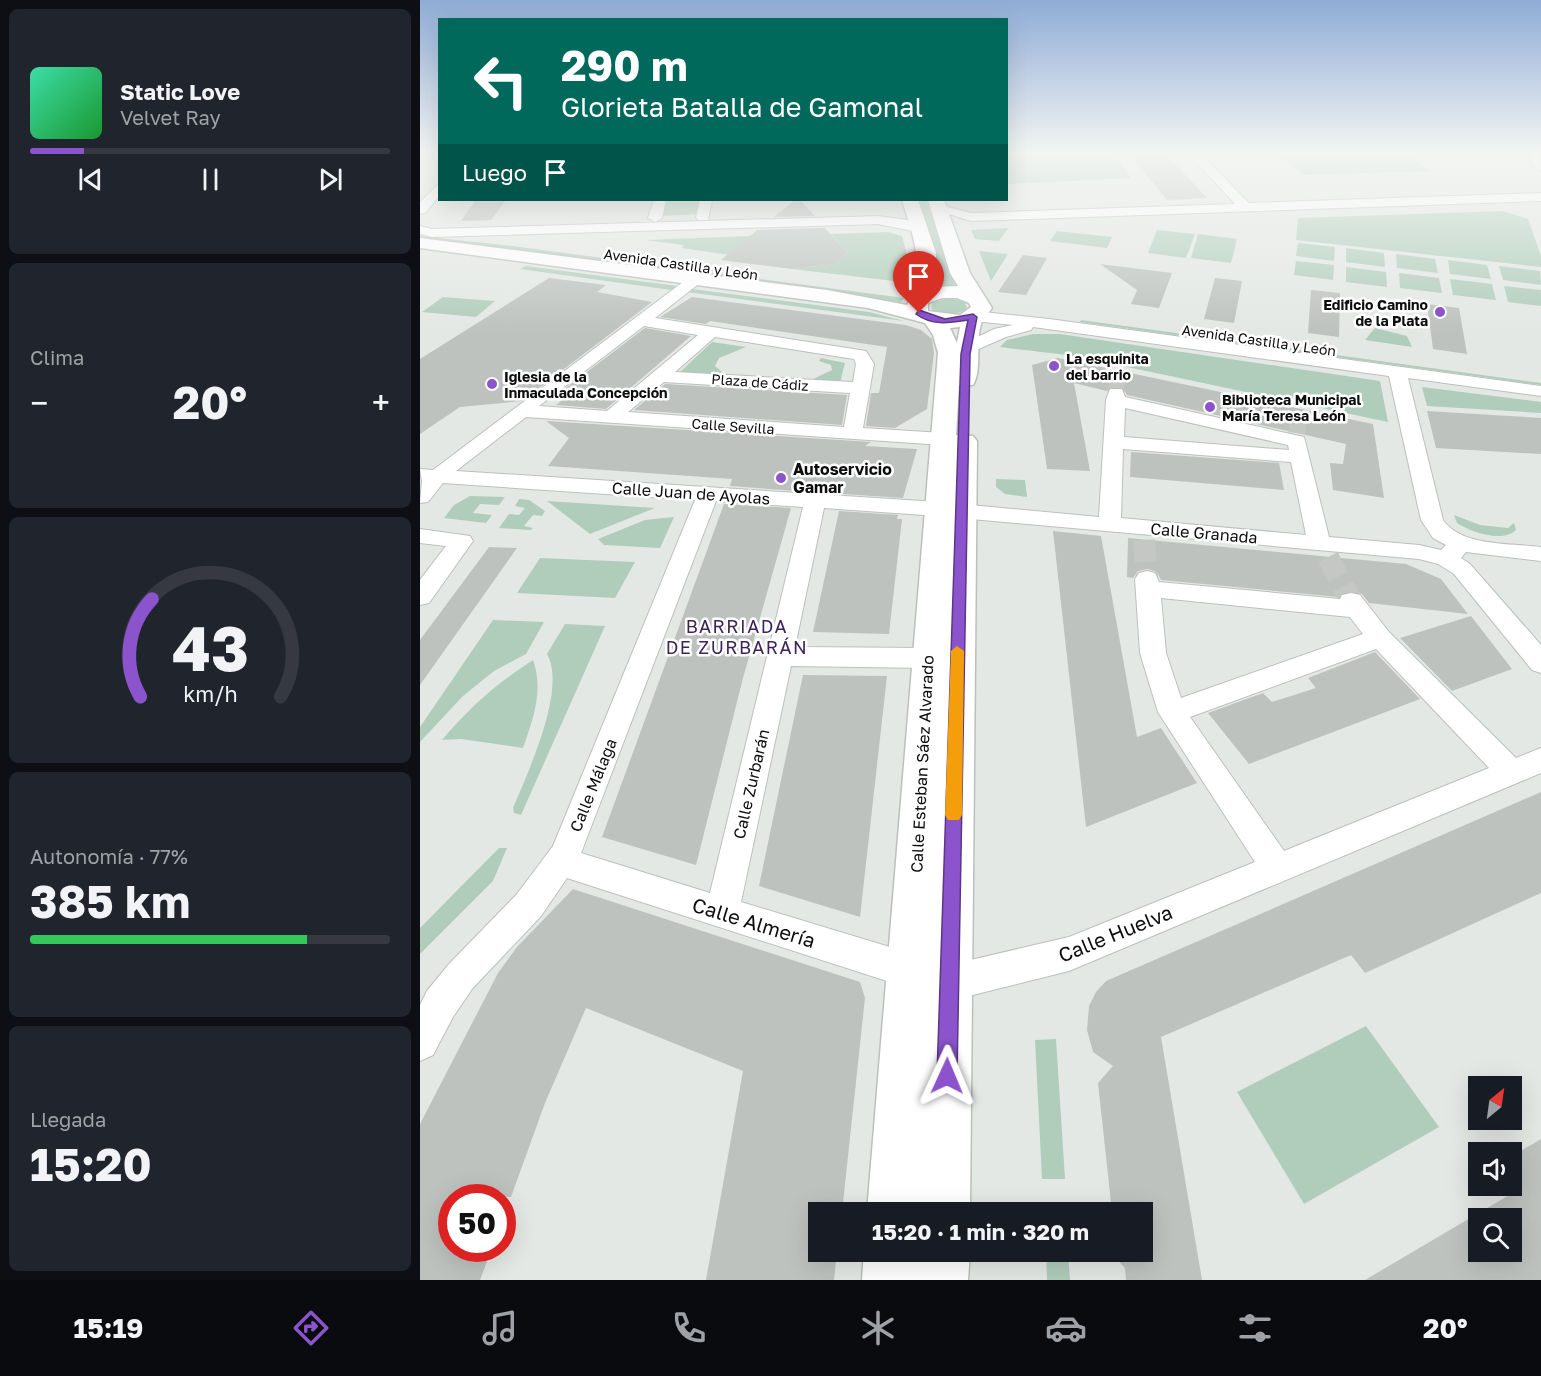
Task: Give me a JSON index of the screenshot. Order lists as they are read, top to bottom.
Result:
{
  "streets": {
    "main road": ["Avenida Castilla y León", "Calle Esteban Sáez Alvarado"],
    "street": [
      "Plaza de Cádiz",
      "Calle Sevilla",
      "Calle Juan de Ayolas",
      "Calle Granada",
      "Calle Zurbarán",
      "Calle Málaga",
      "Calle Almería",
      "Calle Huelva"
    ]
  },
  "crossings": [
    ["Avenida Castilla y León", "Calle Esteban Sáez Alvarado"],
    ["Calle Sevilla", "Calle Esteban Sáez Alvarado"],
    ["Calle Juan de Ayolas", "Calle Granada"],
    ["Calle Juan de Ayolas", "Calle Esteban Sáez Alvarado"],
    ["Calle Juan de Ayolas", "Calle Zurbarán"],
    ["Calle Juan de Ayolas", "Calle Málaga"],
    ["Calle Granada", "Calle Esteban Sáez Alvarado"],
    ["Calle Esteban Sáez Alvarado", "Calle Almería"],
    ["Calle Esteban Sáez Alvarado", "Calle Huelva"],
    ["Calle Zurbarán", "Calle Almería"],
    ["Calle Málaga", "Calle Almería"],
    ["Calle Almería", "Calle Huelva"]
  ],
  "districts": ["BARRIADA DE ZURBARÁN"],
  "places": [
    "Edificio Camino de la Plata",
    "La esquinita del barrio",
    "Iglesia de la Inmaculada Concepción",
    "Biblioteca Municipal María Teresa León",
    "Autoservicio Gamar"
  ],
  "north": "top right",
  "page": {
    "turn": ["290 m", "Glorieta Batalla de Gamonal"],
    "song": ["Static Love", "Velvet Ray"],
    "then": "Luego",
    "tile": [
      "Clima",
      ["Autonomía · 77%", "385 km"],
      ["Llegada", "15:20"]
    ],
    "heat": ["−", "20°", "+"],
    "limit": "50",
    "trip": "15:20 · 1 min · 320 m",
    "tabs": ["15:19", "20°"],
    "gauge": ["43", "km/h"]
  }
}
